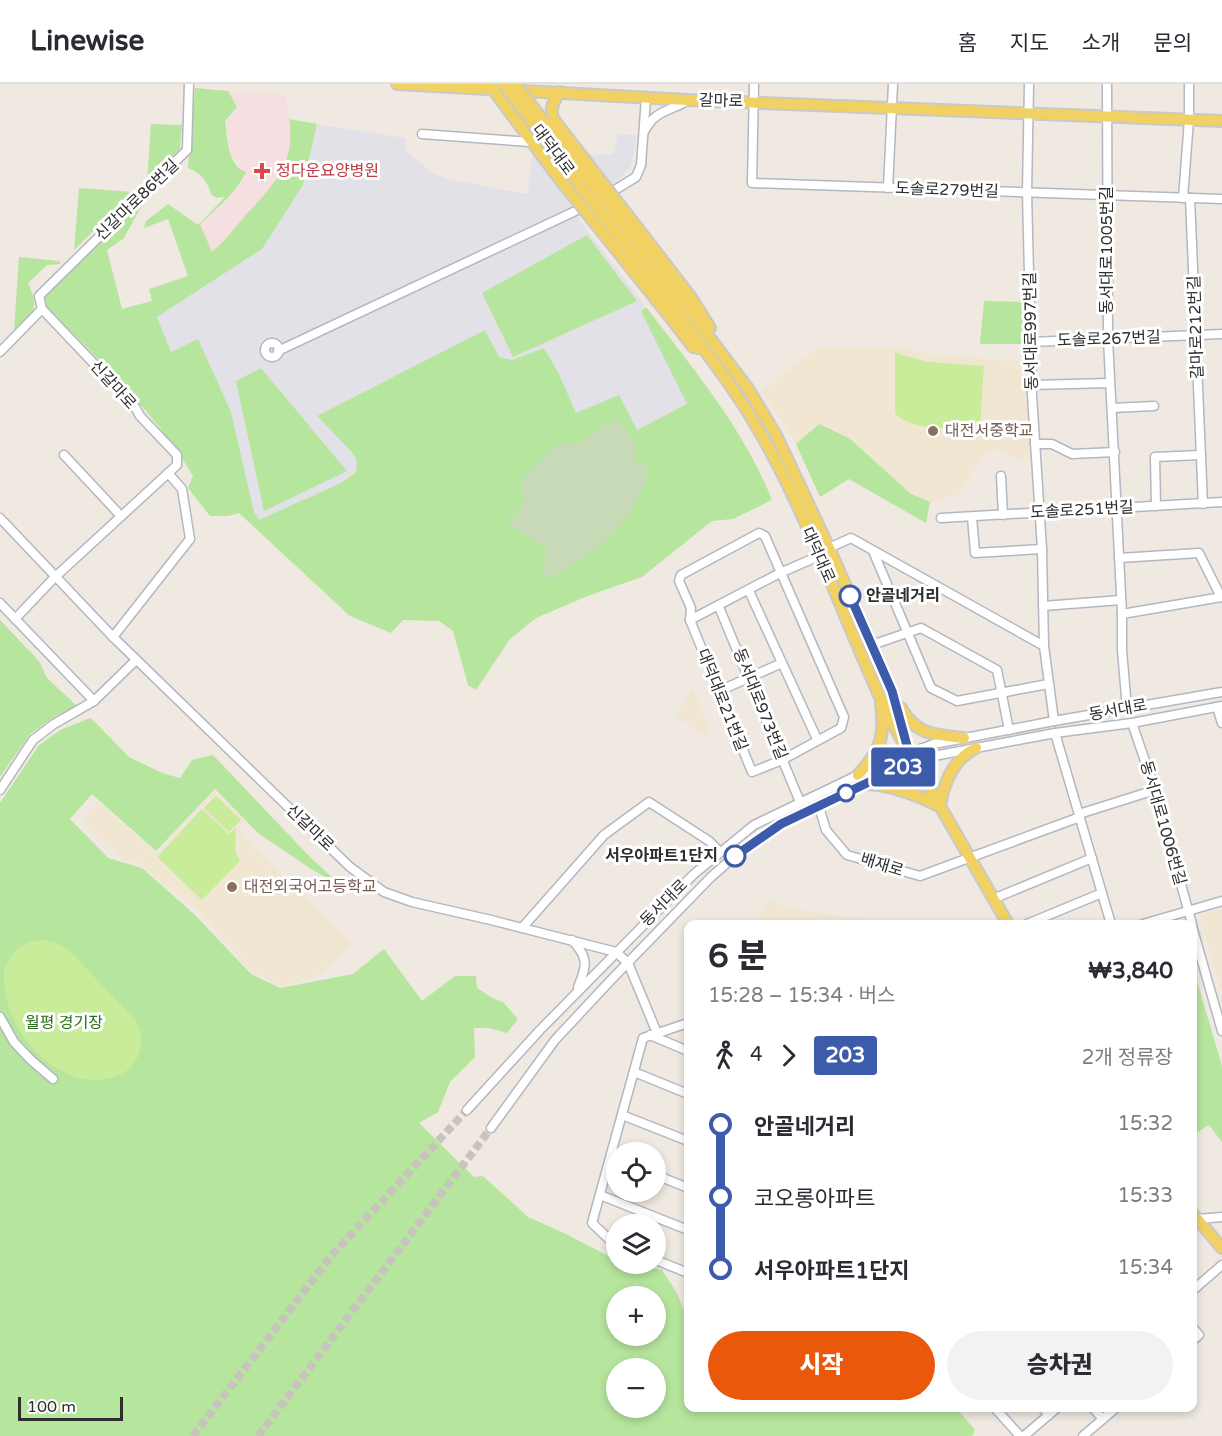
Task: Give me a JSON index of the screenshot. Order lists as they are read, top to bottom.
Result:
{
  "streets": {
    "main road": ["갈마로", "대덕대로"],
    "street": [
      "도솔로279번길",
      "신갈마로86번길",
      "동서대로1005번길",
      "갈마로212번길",
      "동서대로997번길",
      "도솔로267번길",
      "신갈마로",
      "도솔로251번길",
      "대덕대로21번길",
      "동서대로973번길",
      "동서대로",
      "동서대로1006번길",
      "배재로"
    ]
  },
  "crossings": [
    ["갈마로", "대덕대로"],
    ["갈마로", "도솔로279번길"],
    ["갈마로", "동서대로1005번길"],
    ["갈마로", "동서대로997번길"],
    ["대덕대로", "동서대로"],
    ["도솔로279번길", "동서대로1005번길"],
    ["도솔로279번길", "갈마로212번길"],
    ["도솔로279번길", "동서대로997번길"],
    ["신갈마로86번길", "신갈마로"],
    ["동서대로1005번길", "도솔로267번길"],
    ["동서대로1005번길", "도솔로251번길"],
    ["동서대로1005번길", "동서대로"],
    ["갈마로212번길", "도솔로267번길"],
    ["갈마로212번길", "도솔로251번길"],
    ["동서대로997번길", "도솔로267번길"],
    ["동서대로997번길", "도솔로251번길"],
    ["동서대로997번길", "동서대로"],
    ["신갈마로", "동서대로"],
    ["대덕대로21번길", "동서대로973번길"],
    ["동서대로973번길", "동서대로"],
    ["동서대로", "동서대로1006번길"],
    ["동서대로", "배재로"],
    ["동서대로1006번길", "배재로"]
  ],
  "parks": ["월평 경기장"],
  "places": {
    "health": ["정다운요양병원"],
    "other": [
      "대전서중학교",
      "안골네거리",
      "서우아파트1단지",
      "대전외국어고등학교"
    ]
  },
  "lines": ["bus line 203"],
  "scale_bar": "100 m",
  "page": {
    "header": "Linewise",
    "nav": [
      "홈",
      "지도",
      "소개",
      "문의"
    ],
    "on_map": "203",
    "heading": ["6 분", "15:28 – 15:34 · 버스", "₩3,840"],
    "legs": ["4", "203", "2개 정류장"],
    "list": [
      {
        "name": "안골네거리",
        "value": "15:32"
      },
      {
        "name": "코오롱아파트",
        "value": "15:33"
      },
      {
        "name": "서우아파트1단지",
        "value": "15:34"
      }
    ],
    "map_buttons": ["+", "−"],
    "buttons": ["시작", "승차권"],
    "scale": "100 m"
  }
}
